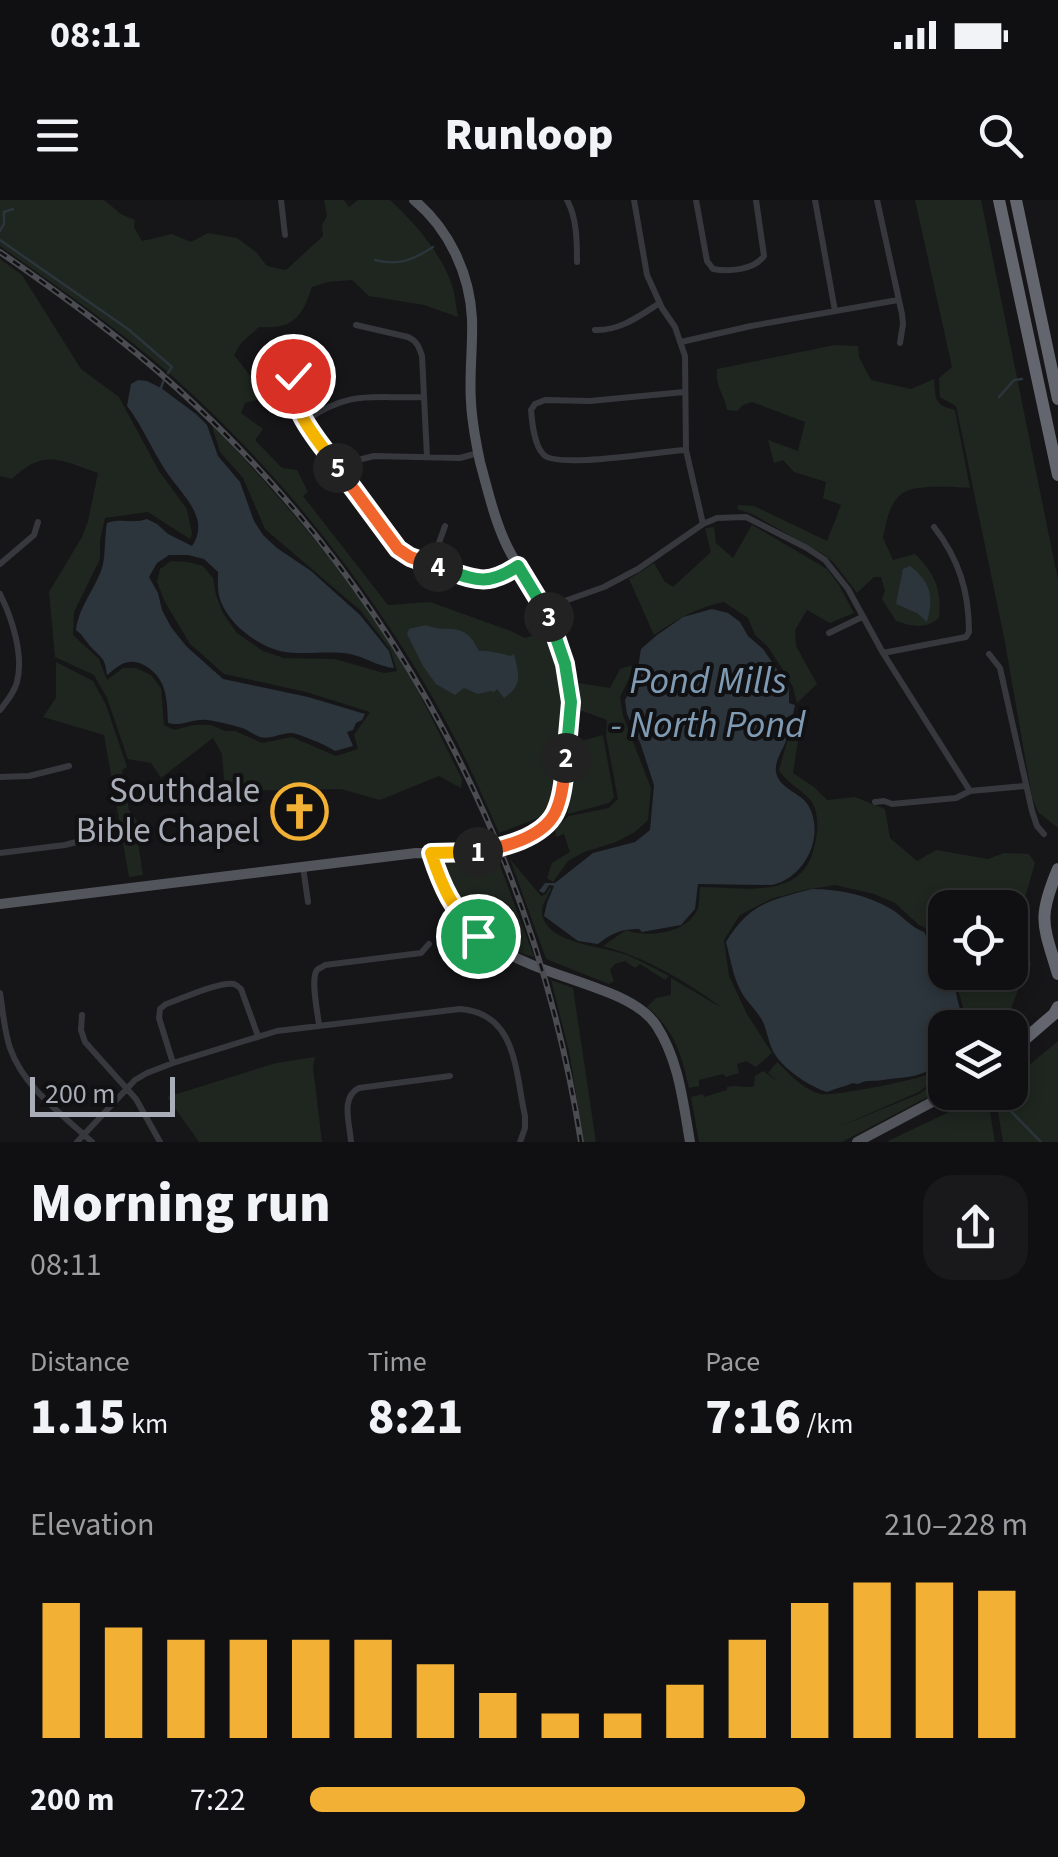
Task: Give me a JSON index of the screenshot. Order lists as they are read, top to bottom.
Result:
{
  "water": ["Pond Mills - North Pond"],
  "places": {
    "church": ["Southdale Bible Chapel"]
  },
  "scale_bar": "200 m",
  "page": {
    "status": "08:11",
    "header": "Runloop",
    "pins": [
      "5",
      "4",
      "3",
      "2",
      "1"
    ],
    "scale": "200 m",
    "heading": ["Morning run", "08:11"],
    "stats": [
      ["Distance", "1.15 km"],
      ["Time", "8:21"],
      ["Pace", "7:16 /km"]
    ],
    "chart": ["Elevation", "210–228 m"],
    "list": [
      {
        "name": "200 m",
        "note": "7:22"
      }
    ]
  }
}
